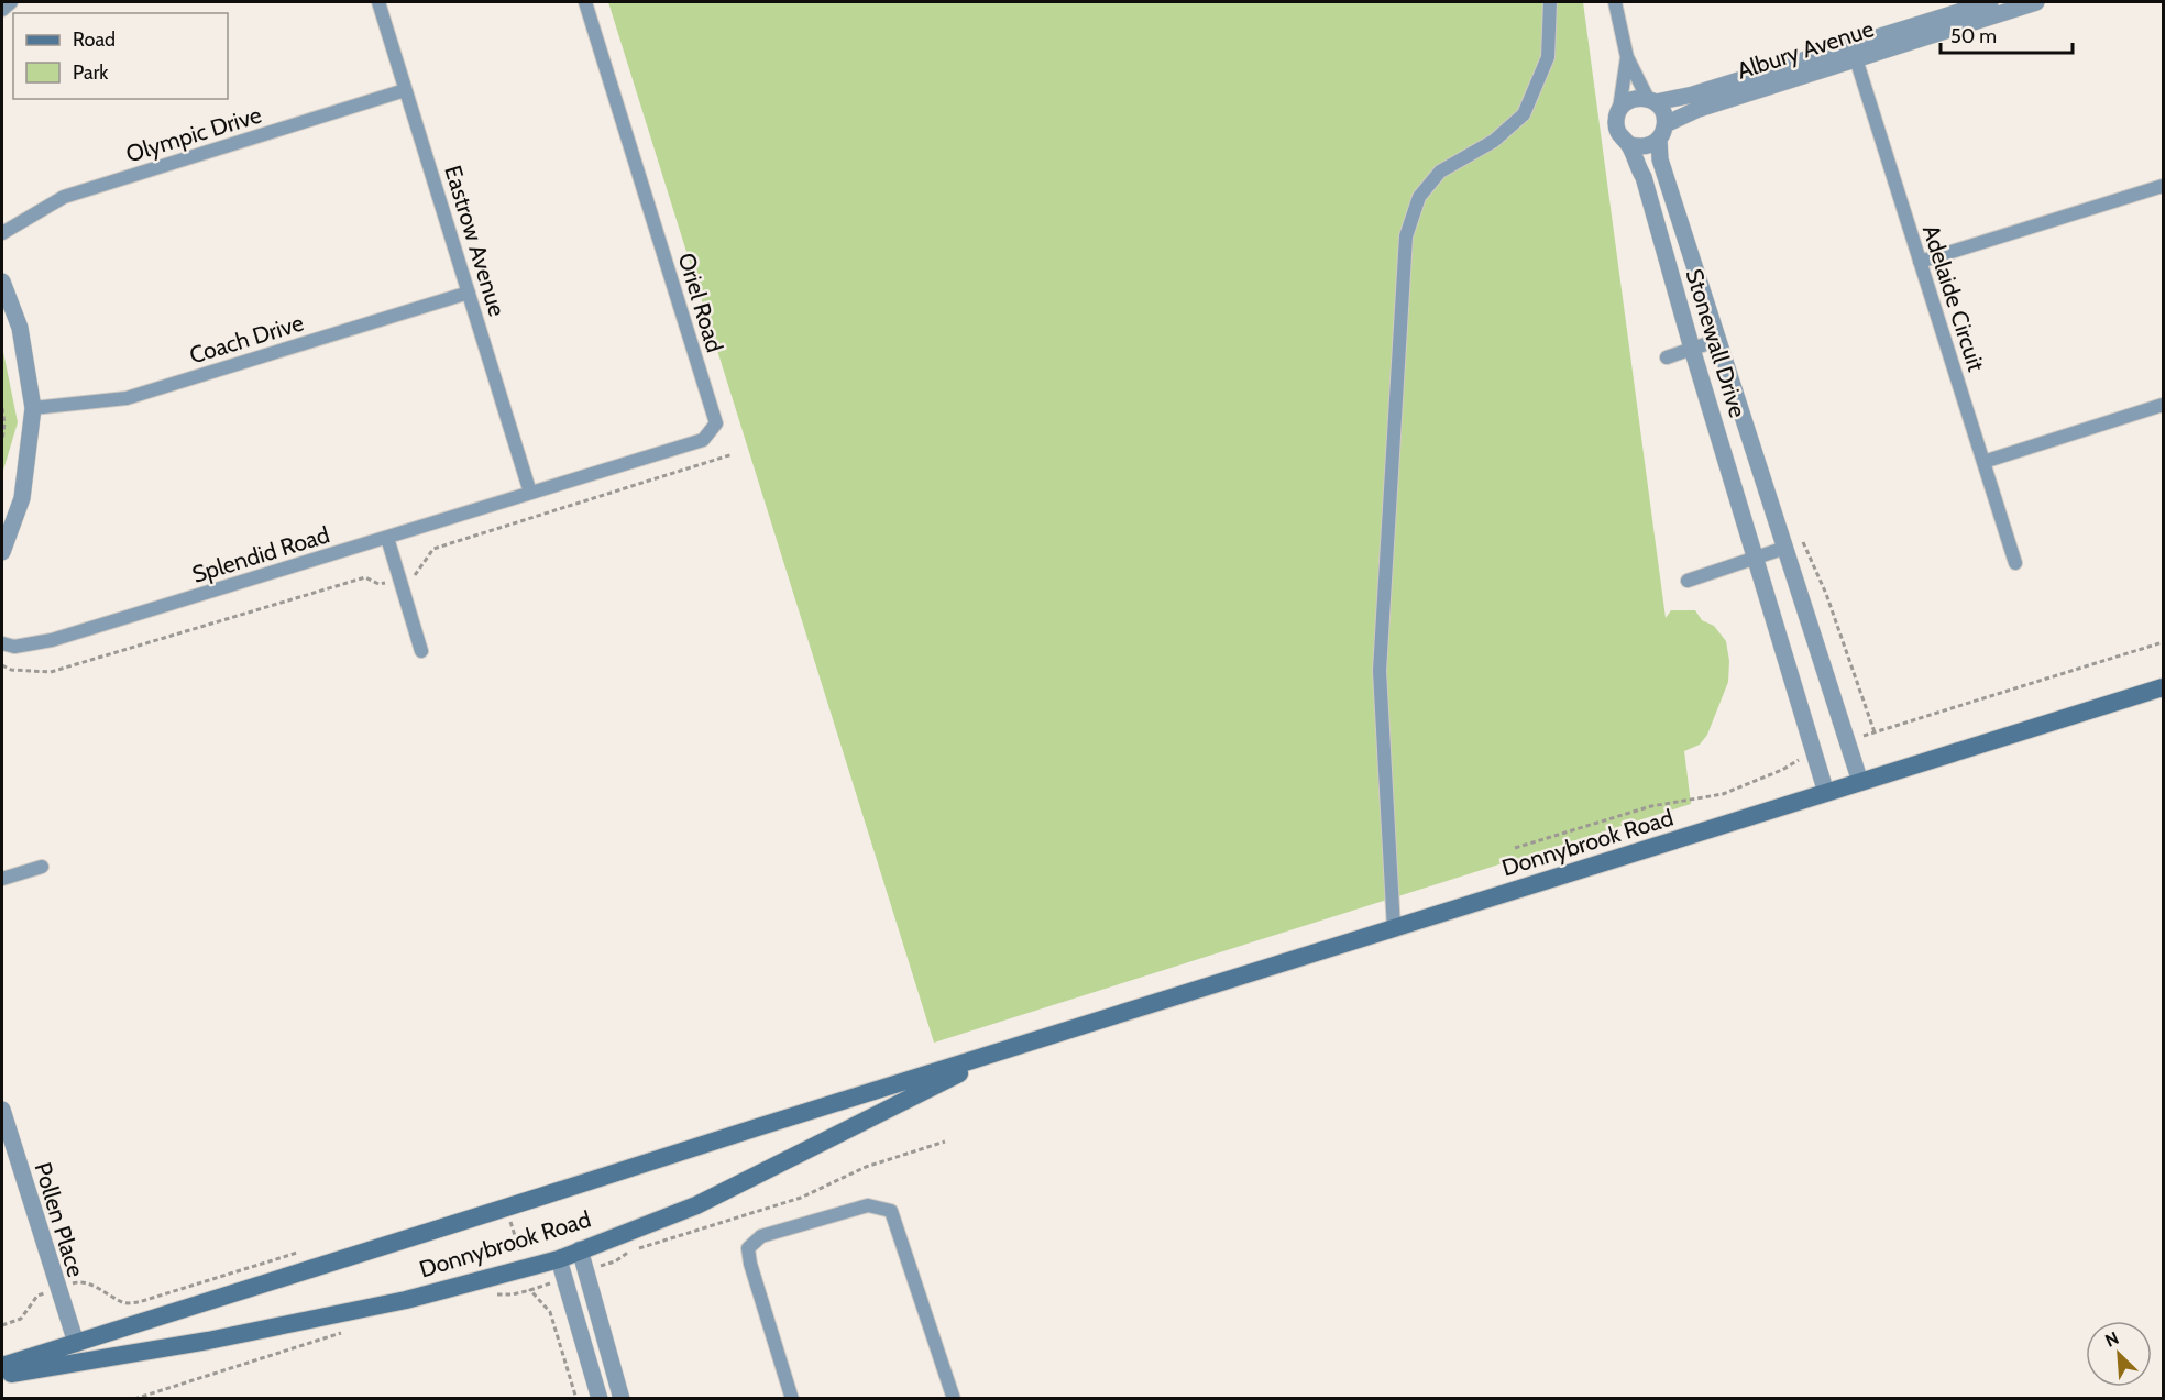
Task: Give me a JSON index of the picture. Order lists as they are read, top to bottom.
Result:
{
  "streets": {
    "main road": ["Donnybrook Road"],
    "street": [
      "Albury Avenue",
      "Olympic Drive",
      "Eastrow Avenue",
      "Adelaide Circuit",
      "Oriel Road",
      "Coach Drive",
      "Stonewall Drive",
      "Splendid Road",
      "Pollen Place"
    ]
  },
  "crossings": [
    ["Albury Avenue", "Adelaide Circuit"],
    ["Albury Avenue", "Stonewall Drive"],
    ["Olympic Drive", "Eastrow Avenue"],
    ["Eastrow Avenue", "Oriel Road"],
    ["Eastrow Avenue", "Coach Drive"],
    ["Eastrow Avenue", "Splendid Road"],
    ["Oriel Road", "Splendid Road"],
    ["Stonewall Drive", "Donnybrook Road"],
    ["Donnybrook Road", "Pollen Place"]
  ],
  "legend": ["Road", "Park"],
  "scale_bar": "50 m",
  "north": "top left"
}
